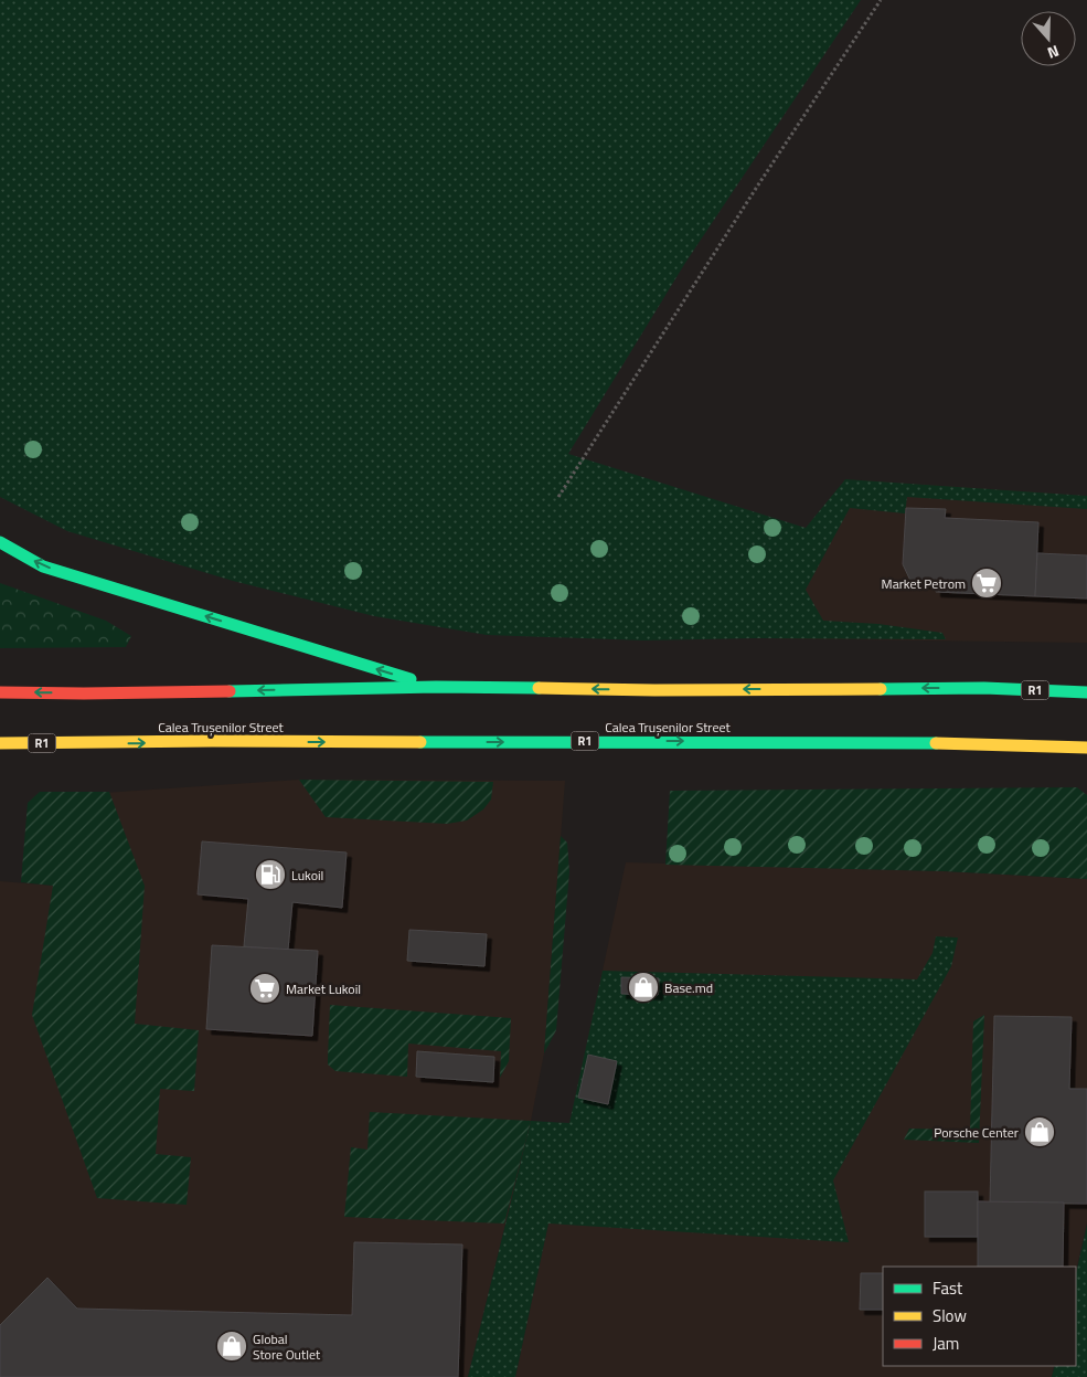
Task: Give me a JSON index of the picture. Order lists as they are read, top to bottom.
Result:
{
  "streets": {
    "highway": ["R1", "Calea Trușenilor Street"]
  },
  "places": {
    "supermarket": ["Market Petrom", "Market Lukoil"],
    "fuel station": ["Lukoil"],
    "shop": ["Base.md", "Porsche Center", "Global Store Outlet"]
  },
  "legend": ["Fast", "Slow", "Jam"],
  "north": "bottom"
}
